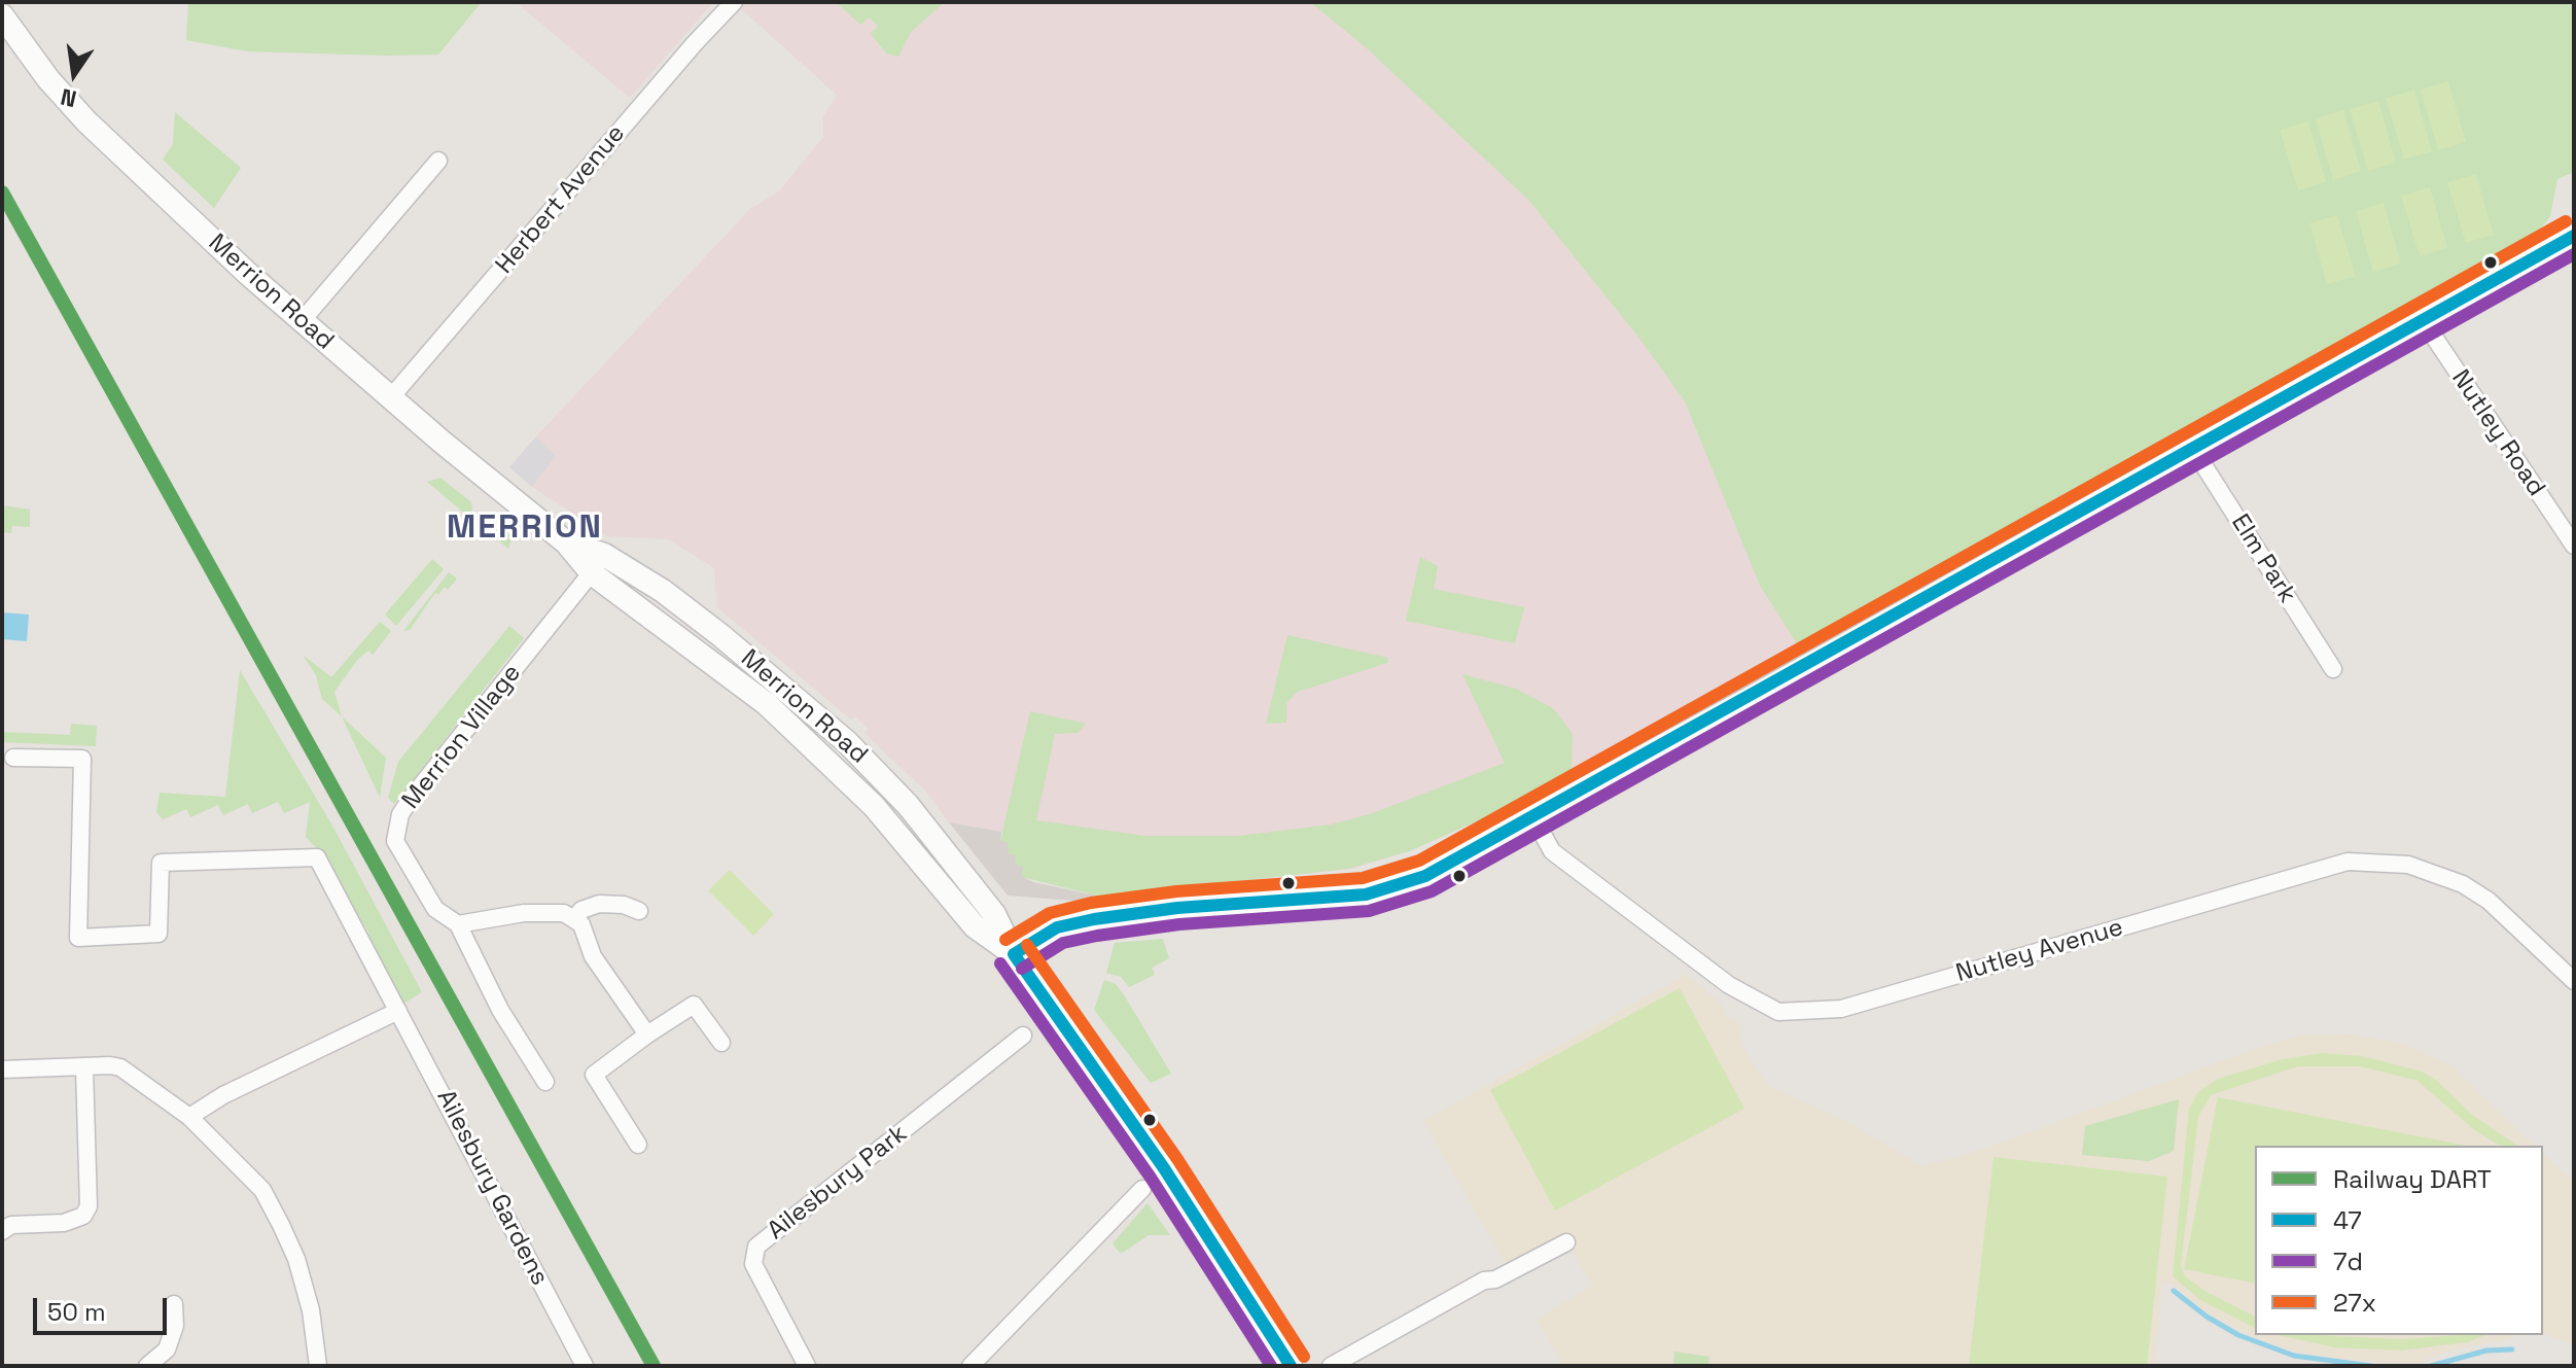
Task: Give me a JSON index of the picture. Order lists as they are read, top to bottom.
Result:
{
  "streets": {
    "main road": ["Merrion Road"],
    "street": [
      "Herbert Avenue",
      "Nutley Road",
      "Elm Park",
      "Merrion Village",
      "Nutley Avenue",
      "Ailesbury Park",
      "Ailesbury Gardens"
    ]
  },
  "crossings": [
    ["Herbert Avenue", "Merrion Road"],
    ["Merrion Road", "Merrion Village"]
  ],
  "districts": ["MERRION"],
  "lines": [
    "rail line DART",
    "transit line 27x",
    "transit line 47",
    "transit line 7d"
  ],
  "legend": [
    "Railway DART",
    "47",
    "7d",
    "27x"
  ],
  "scale_bar": "50 m",
  "north": "bottom"
}
